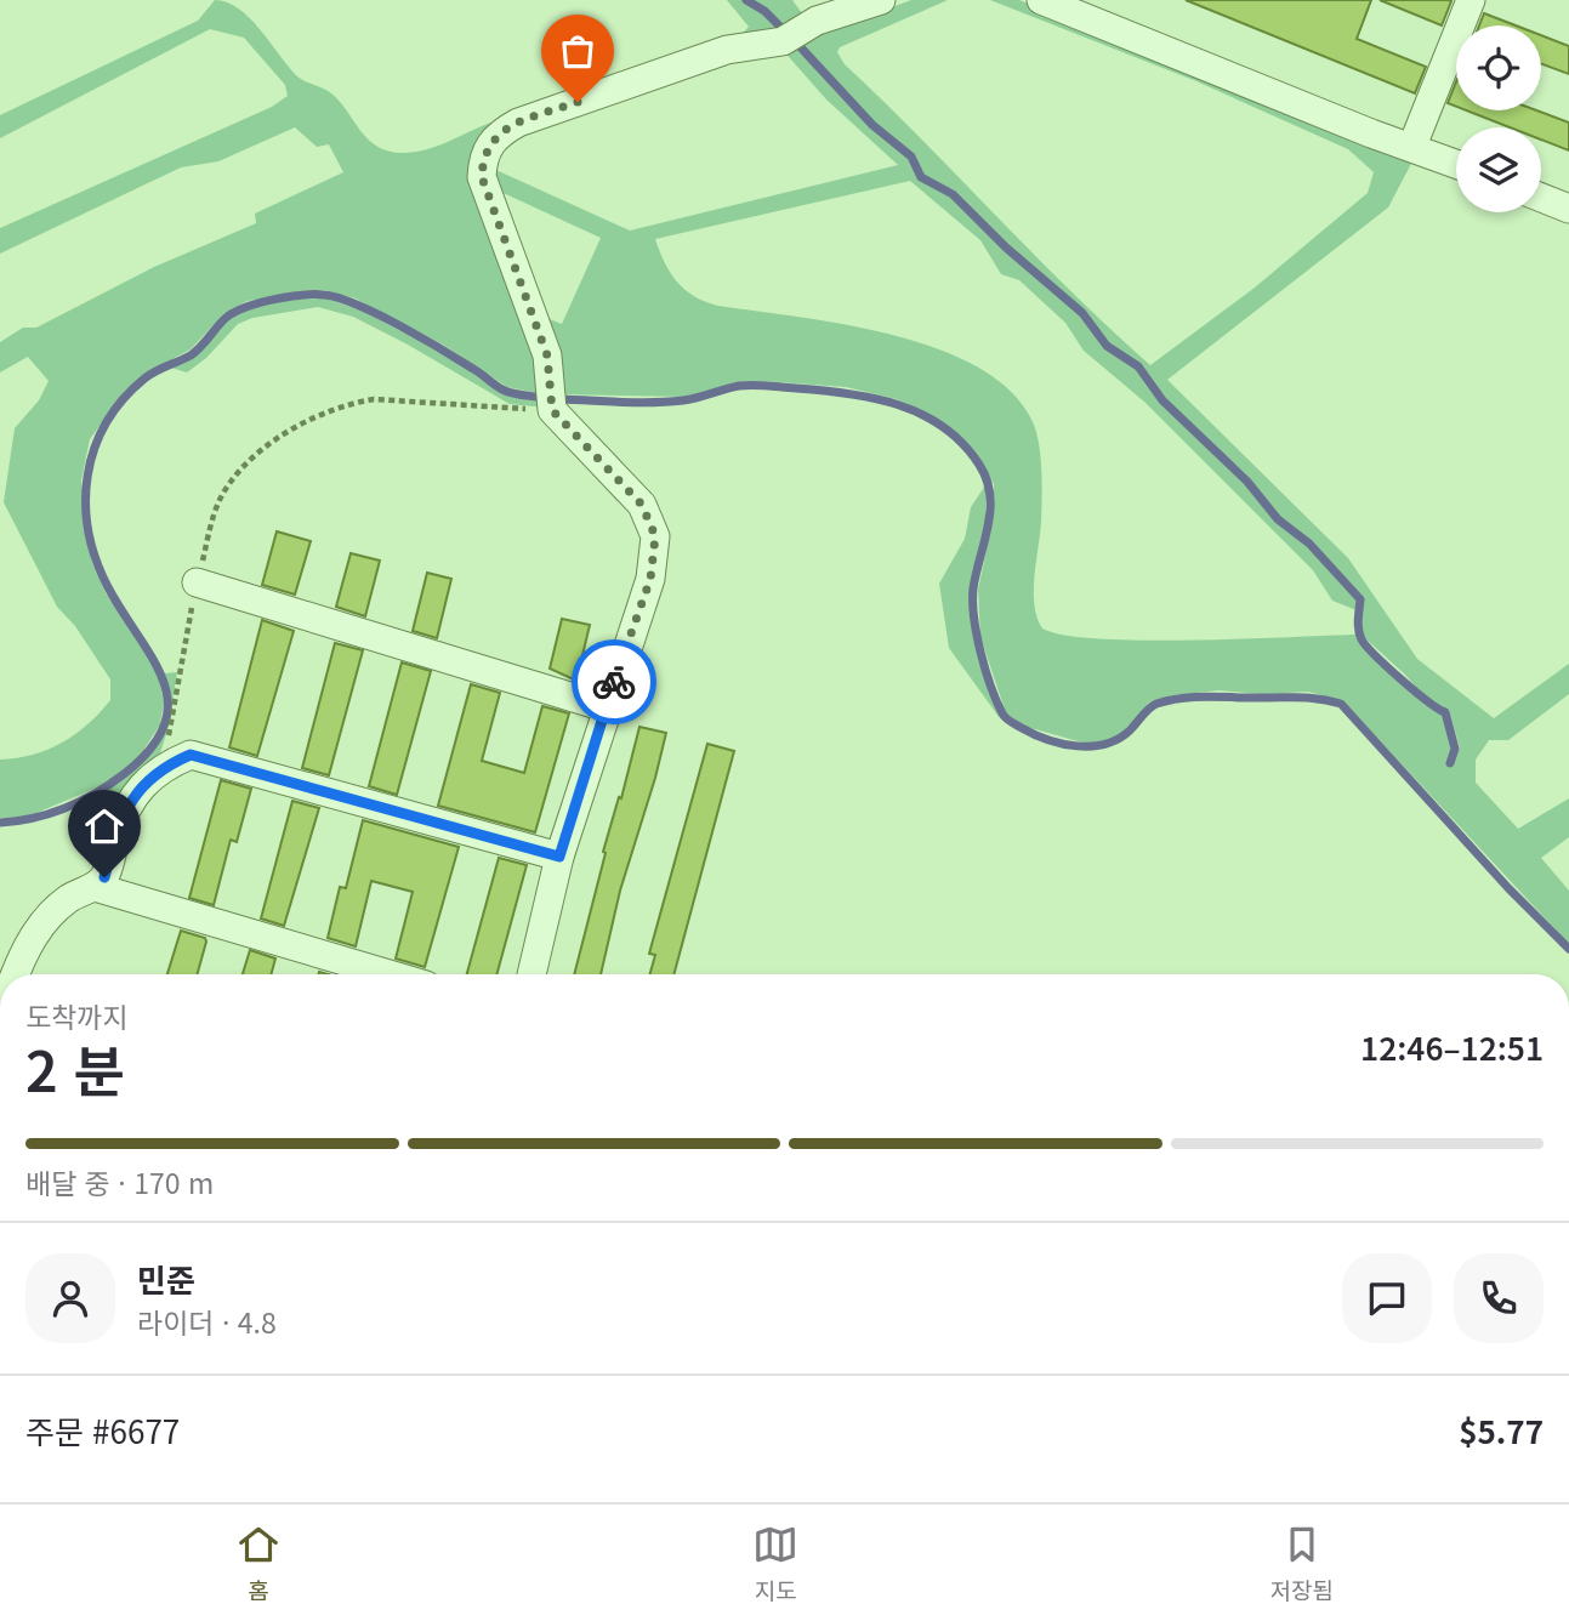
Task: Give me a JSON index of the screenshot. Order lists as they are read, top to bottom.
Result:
{
  "page": {
    "heading": ["2 분", "도착까지", "12:46–12:51"],
    "panel": [
      "민준",
      "라이더 · 4.8",
      "주문 #6677",
      "$5.77"
    ],
    "bar": "배달 중 · 170 m",
    "tabs": ["홈", "지도", "저장됨"]
  }
}
